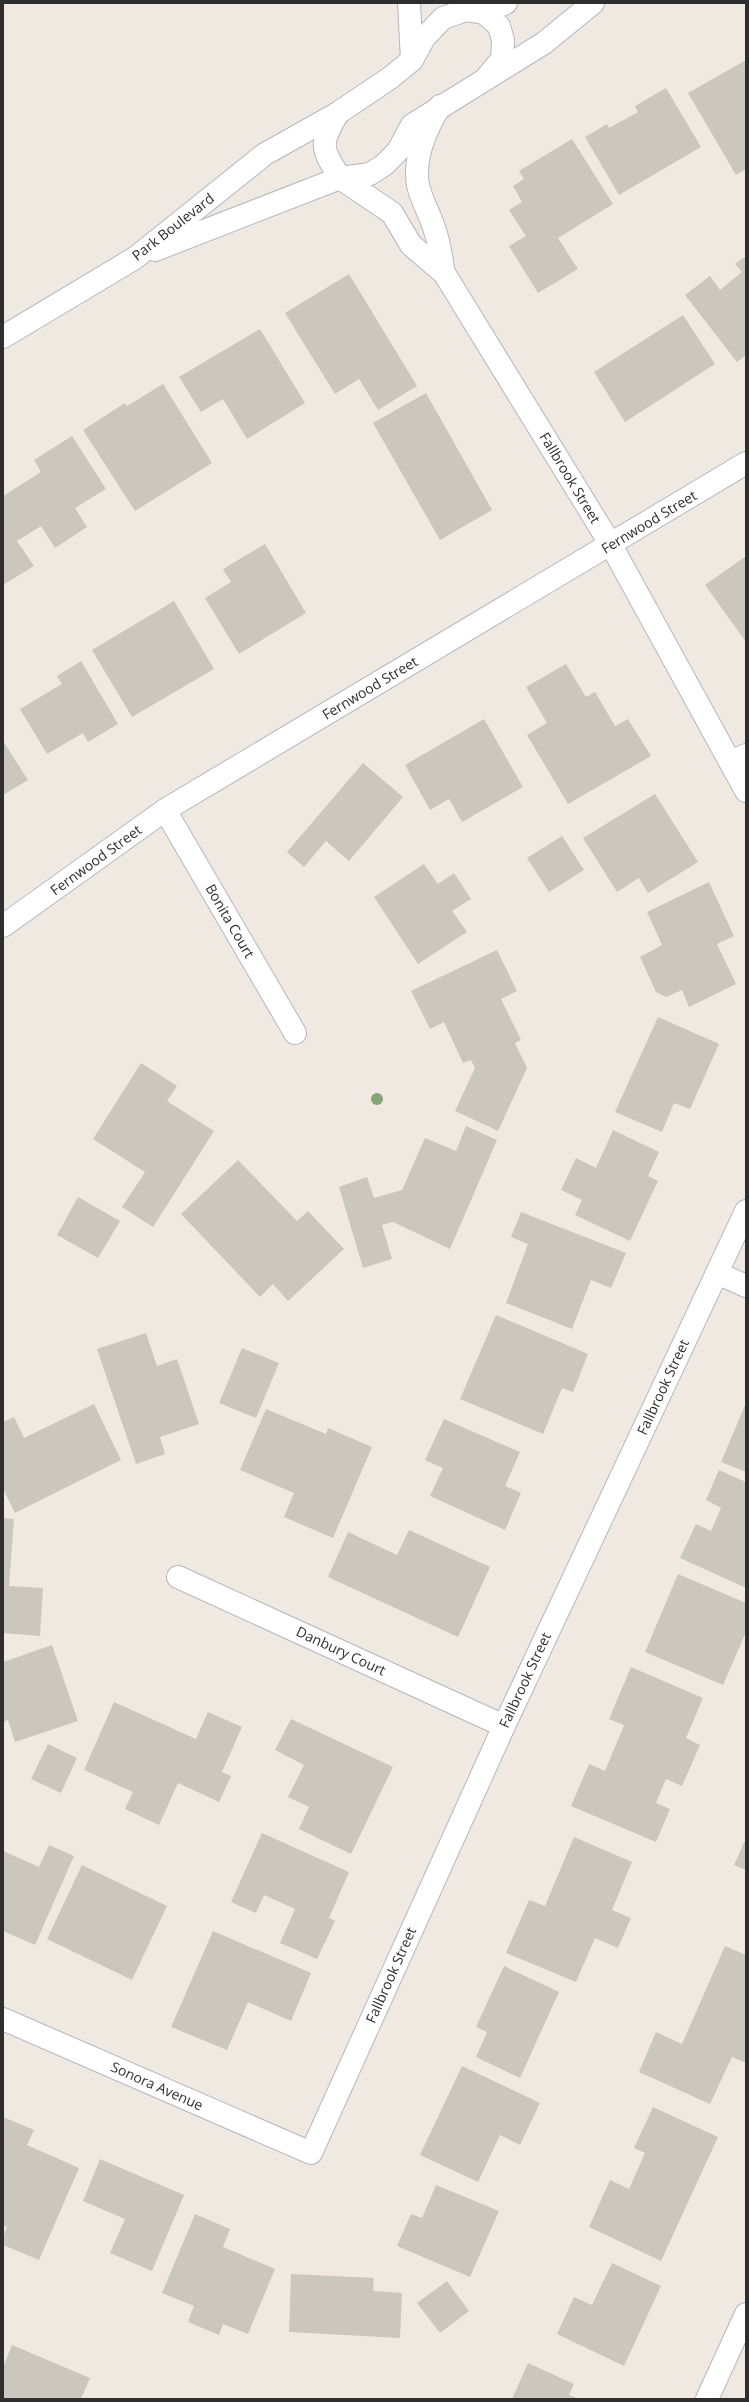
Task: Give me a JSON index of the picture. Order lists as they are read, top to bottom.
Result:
{
  "streets": {
    "street": [
      "Park Boulevard",
      "Fallbrook Street",
      "Fernwood Street",
      "Bonita Court",
      "Danbury Court",
      "Sonora Avenue"
    ]
  },
  "crossings": [
    ["Fallbrook Street", "Fernwood Street"],
    ["Fallbrook Street", "Danbury Court"],
    ["Fallbrook Street", "Sonora Avenue"],
    ["Fernwood Street", "Bonita Court"]
  ]
}
